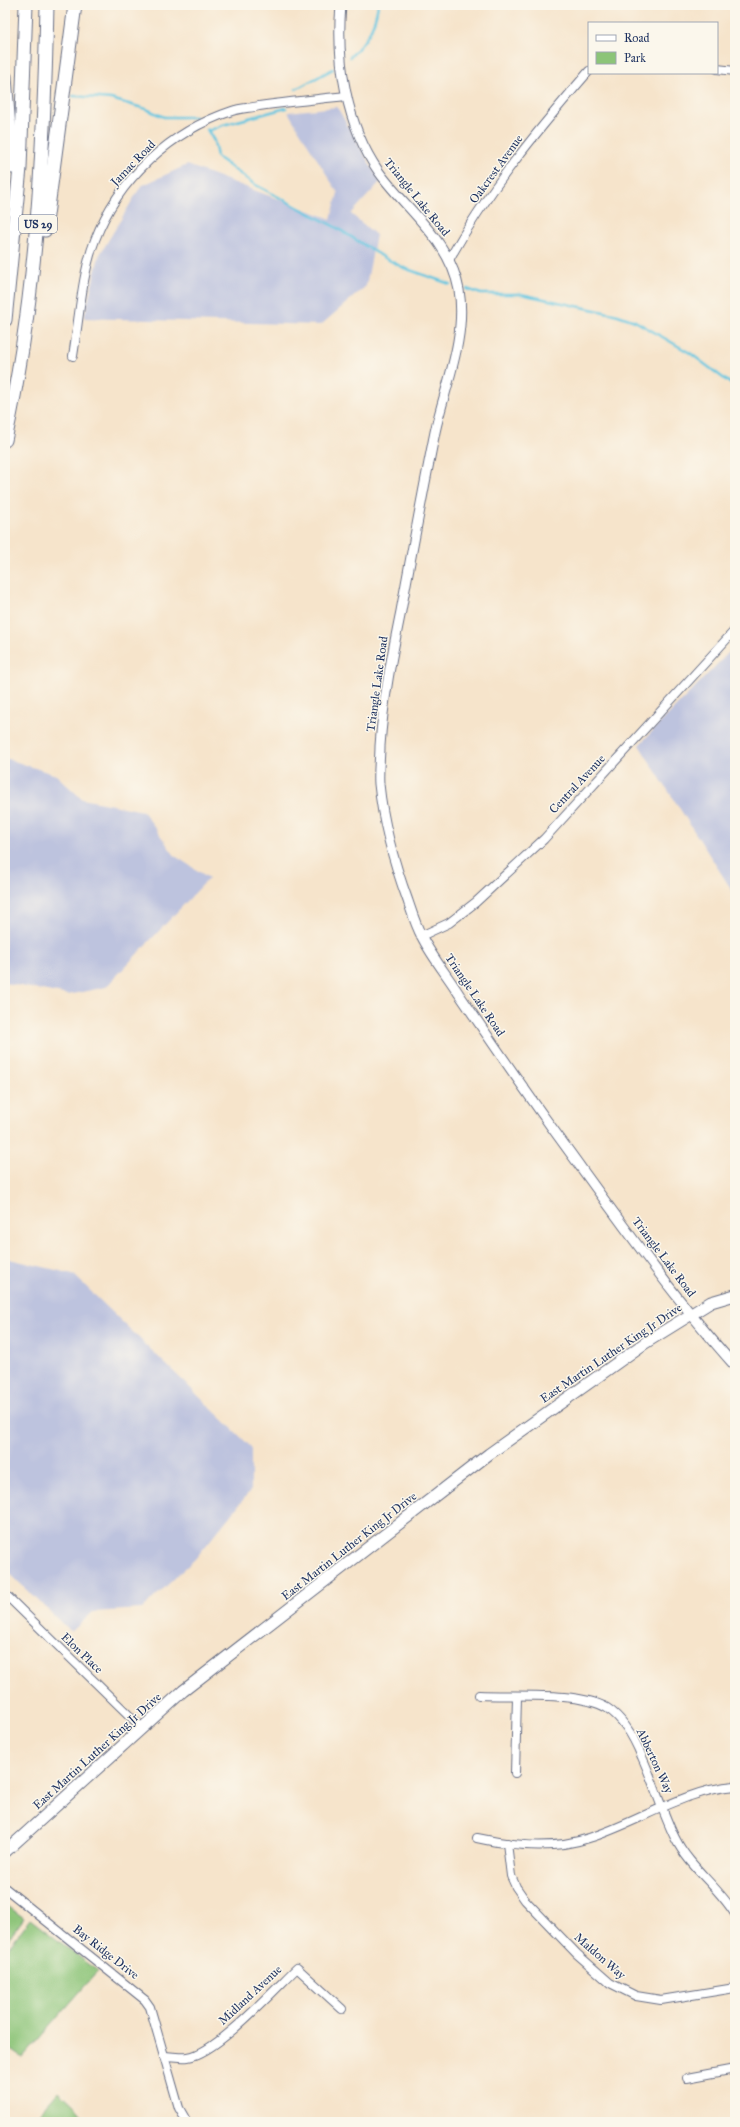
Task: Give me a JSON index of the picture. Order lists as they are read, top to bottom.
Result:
{
  "streets": {
    "highway": ["US 29"],
    "main road": ["East Martin Luther King Jr Drive"],
    "street": [
      "Jamac Road",
      "Oakcrest Avenue",
      "Triangle Lake Road",
      "Central Avenue",
      "Elon Place",
      "Abberton Way",
      "Bay Ridge Drive",
      "Maldon Way",
      "Midland Avenue"
    ]
  },
  "crossings": [
    ["Jamac Road", "Triangle Lake Road"],
    ["Oakcrest Avenue", "Triangle Lake Road"],
    ["Triangle Lake Road", "Central Avenue"],
    ["Triangle Lake Road", "East Martin Luther King Jr Drive"],
    ["East Martin Luther King Jr Drive", "Elon Place"],
    ["Bay Ridge Drive", "Midland Avenue"]
  ],
  "legend": ["Road", "Park"]
}
